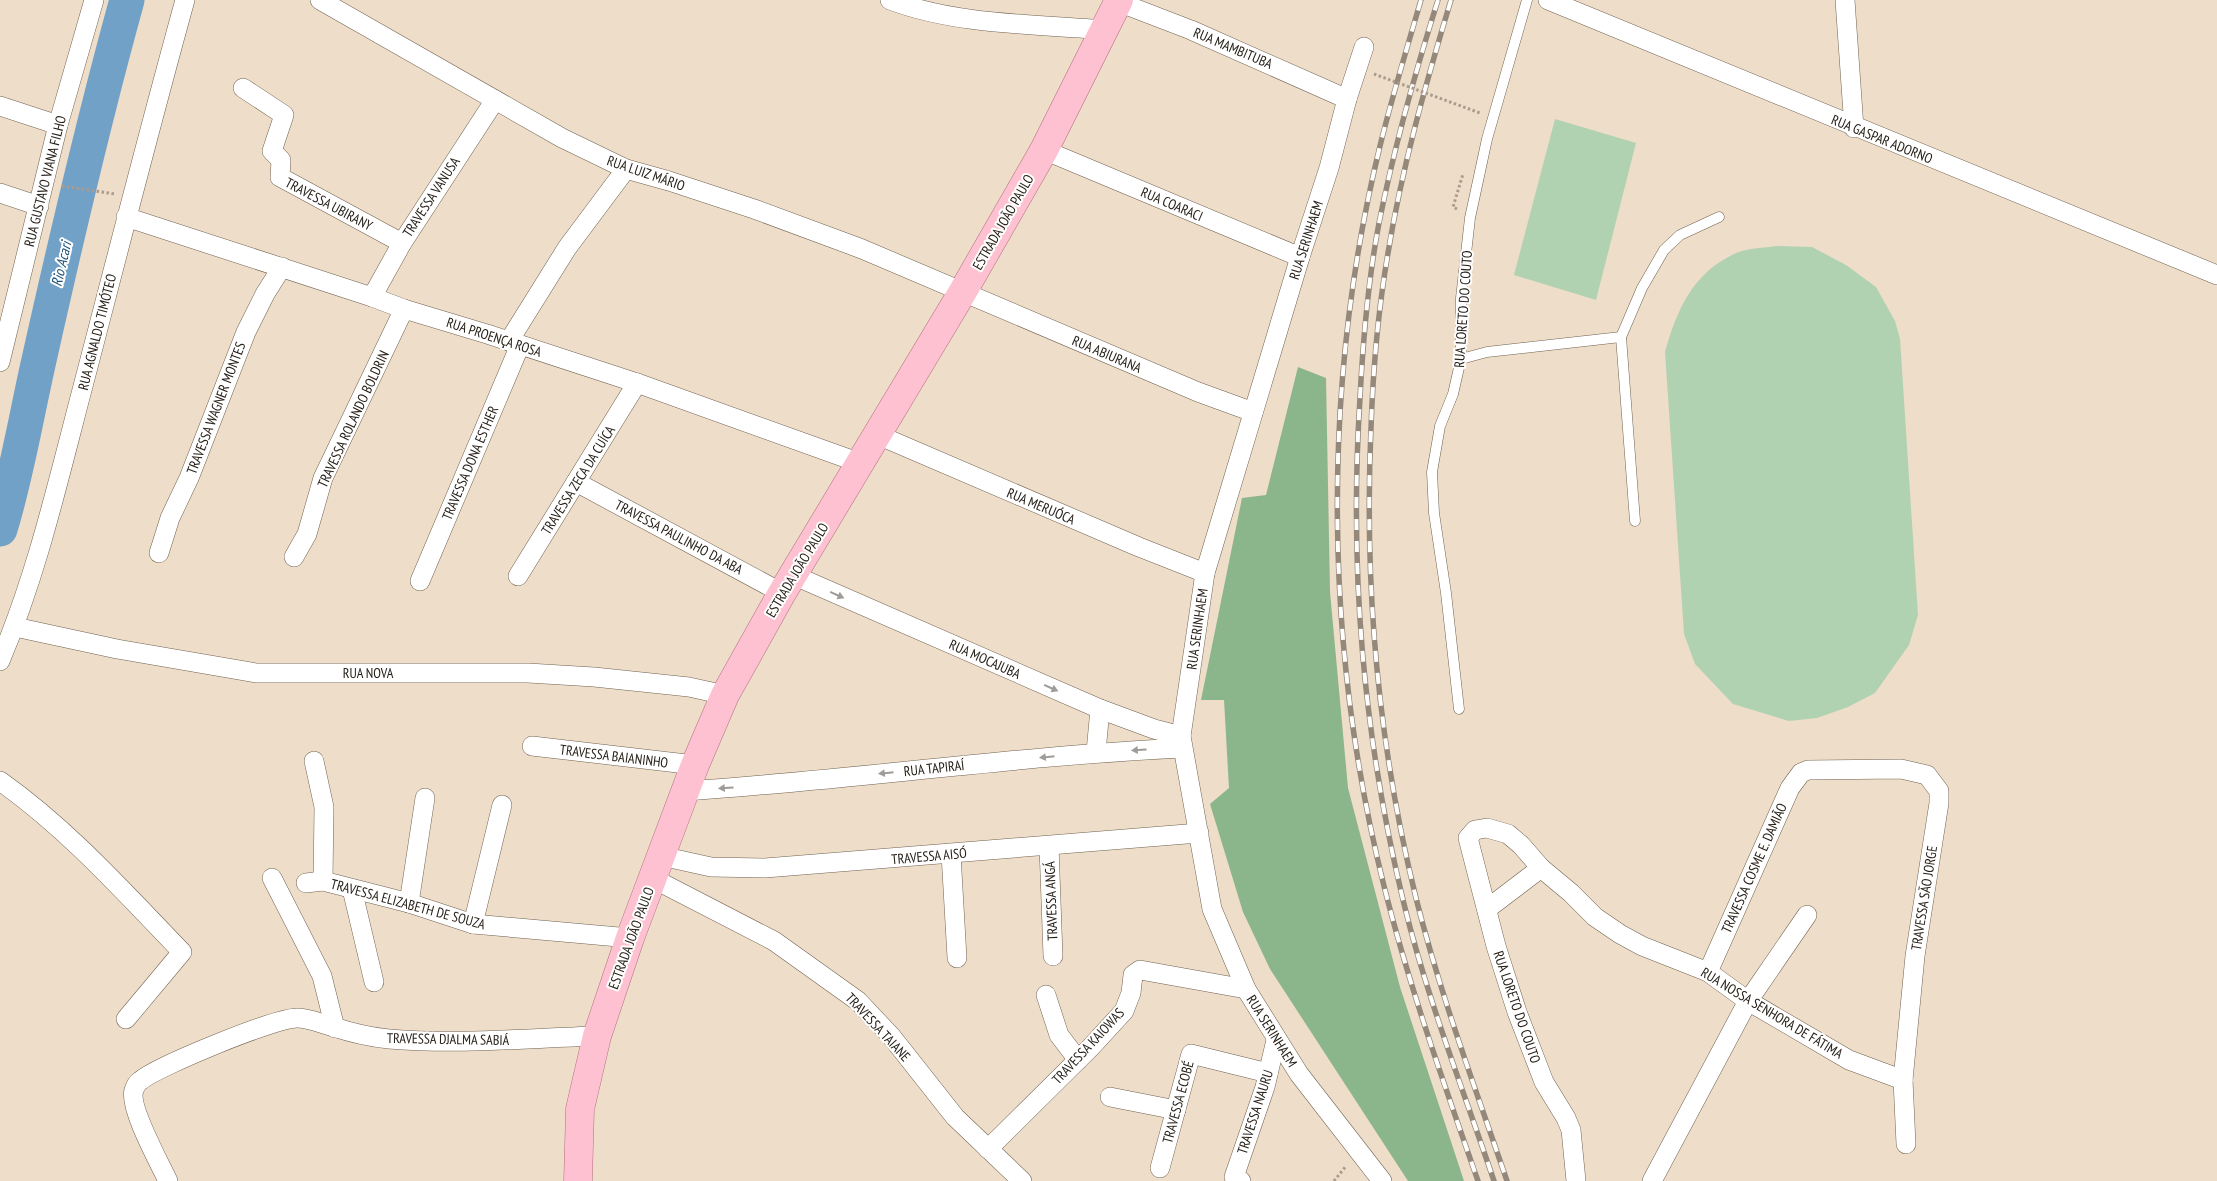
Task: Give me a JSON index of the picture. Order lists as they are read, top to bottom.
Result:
{
  "streets": {
    "main road": ["ESTRADA JOÃO PAULO"],
    "street": [
      "RUA MAMBITUBA",
      "RUA GASPAR ADORNO",
      "RUA LUIZ MÁRIO",
      "RUA GUSTAVO VIANA FILHO",
      "TRAVESSA VANUSA",
      "TRAVESSA UBIRANY",
      "RUA COARACI",
      "RUA SERINHAEM",
      "RUA LORETO DO COUTO",
      "RUA AGNALDO TIMÓTEO",
      "RUA PROENÇA ROSA",
      "RUA ABIURANA",
      "TRAVESSA WAGNER MONTES",
      "TRAVESSA ROLANDO BOLDRIN",
      "TRAVESSA DONA ESTHER",
      "TRAVESSA ZECA DA CUÍCA",
      "RUA MERUÓCA",
      "TRAVESSA PAULINHO DA ABA",
      "RUA MOCAJUBA",
      "RUA NOVA",
      "TRAVESSA BAIANINHO",
      "RUA TAPIRAÍ",
      "TRAVESSA AISÓ",
      "TRAVESSA COSME E. DAMIÃO",
      "TRAVESSA SĀO JORGE",
      "TRAVESSA ANGÁ",
      "TRAVESSA ELIZABETH DE SOUZA",
      "RUA NOSSA SENHORA DE FÁTIMA",
      "TRAVESSA TAIANE",
      "TRAVESSA DJALMA SABIÁ",
      "TRAVESSA KAIOWAS",
      "TRAVESSA ECOBÉ",
      "TRAVESSA NAURU"
    ]
  },
  "crossings": [
    ["RUA MAMBITUBA", "ESTRADA JOÃO PAULO"],
    ["RUA MAMBITUBA", "RUA SERINHAEM"],
    ["RUA LUIZ MÁRIO", "TRAVESSA VANUSA"],
    ["RUA LUIZ MÁRIO", "ESTRADA JOÃO PAULO"],
    ["RUA LUIZ MÁRIO", "RUA ABIURANA"],
    ["RUA LUIZ MÁRIO", "TRAVESSA DONA ESTHER"],
    ["TRAVESSA VANUSA", "TRAVESSA UBIRANY"],
    ["TRAVESSA VANUSA", "RUA PROENÇA ROSA"],
    ["RUA COARACI", "ESTRADA JOÃO PAULO"],
    ["RUA COARACI", "RUA SERINHAEM"],
    ["ESTRADA JOÃO PAULO", "RUA PROENÇA ROSA"],
    ["ESTRADA JOÃO PAULO", "RUA ABIURANA"],
    ["ESTRADA JOÃO PAULO", "RUA MERUÓCA"],
    ["ESTRADA JOÃO PAULO", "TRAVESSA PAULINHO DA ABA"],
    ["ESTRADA JOÃO PAULO", "RUA MOCAJUBA"],
    ["ESTRADA JOÃO PAULO", "RUA NOVA"],
    ["ESTRADA JOÃO PAULO", "TRAVESSA BAIANINHO"],
    ["ESTRADA JOÃO PAULO", "RUA TAPIRAÍ"],
    ["ESTRADA JOÃO PAULO", "TRAVESSA AISÓ"],
    ["ESTRADA JOÃO PAULO", "TRAVESSA ELIZABETH DE SOUZA"],
    ["ESTRADA JOÃO PAULO", "TRAVESSA TAIANE"],
    ["ESTRADA JOÃO PAULO", "TRAVESSA DJALMA SABIÁ"],
    ["RUA SERINHAEM", "RUA ABIURANA"],
    ["RUA SERINHAEM", "RUA MERUÓCA"],
    ["RUA SERINHAEM", "RUA MOCAJUBA"],
    ["RUA SERINHAEM", "RUA TAPIRAÍ"],
    ["RUA SERINHAEM", "TRAVESSA AISÓ"],
    ["RUA SERINHAEM", "TRAVESSA KAIOWAS"],
    ["RUA SERINHAEM", "TRAVESSA NAURU"],
    ["RUA LORETO DO COUTO", "RUA NOSSA SENHORA DE FÁTIMA"],
    ["RUA AGNALDO TIMÓTEO", "RUA PROENÇA ROSA"],
    ["RUA AGNALDO TIMÓTEO", "RUA NOVA"],
    ["RUA PROENÇA ROSA", "TRAVESSA WAGNER MONTES"],
    ["RUA PROENÇA ROSA", "TRAVESSA ROLANDO BOLDRIN"],
    ["RUA PROENÇA ROSA", "TRAVESSA DONA ESTHER"],
    ["RUA PROENÇA ROSA", "TRAVESSA ZECA DA CUÍCA"],
    ["TRAVESSA ZECA DA CUÍCA", "TRAVESSA PAULINHO DA ABA"],
    ["TRAVESSA PAULINHO DA ABA", "RUA MOCAJUBA"],
    ["RUA MOCAJUBA", "RUA TAPIRAÍ"],
    ["TRAVESSA AISÓ", "TRAVESSA ANGÁ"],
    ["TRAVESSA AISÓ", "TRAVESSA TAIANE"],
    ["TRAVESSA COSME E. DAMIÃO", "TRAVESSA SĀO JORGE"],
    ["TRAVESSA COSME E. DAMIÃO", "RUA NOSSA SENHORA DE FÁTIMA"],
    ["TRAVESSA SĀO JORGE", "RUA NOSSA SENHORA DE FÁTIMA"],
    ["TRAVESSA TAIANE", "TRAVESSA KAIOWAS"],
    ["TRAVESSA ECOBÉ", "TRAVESSA NAURU"]
  ],
  "one_way": ["RUA MOCAJUBA", "RUA TAPIRAÍ"],
  "water": ["Rio Acari"]
}
